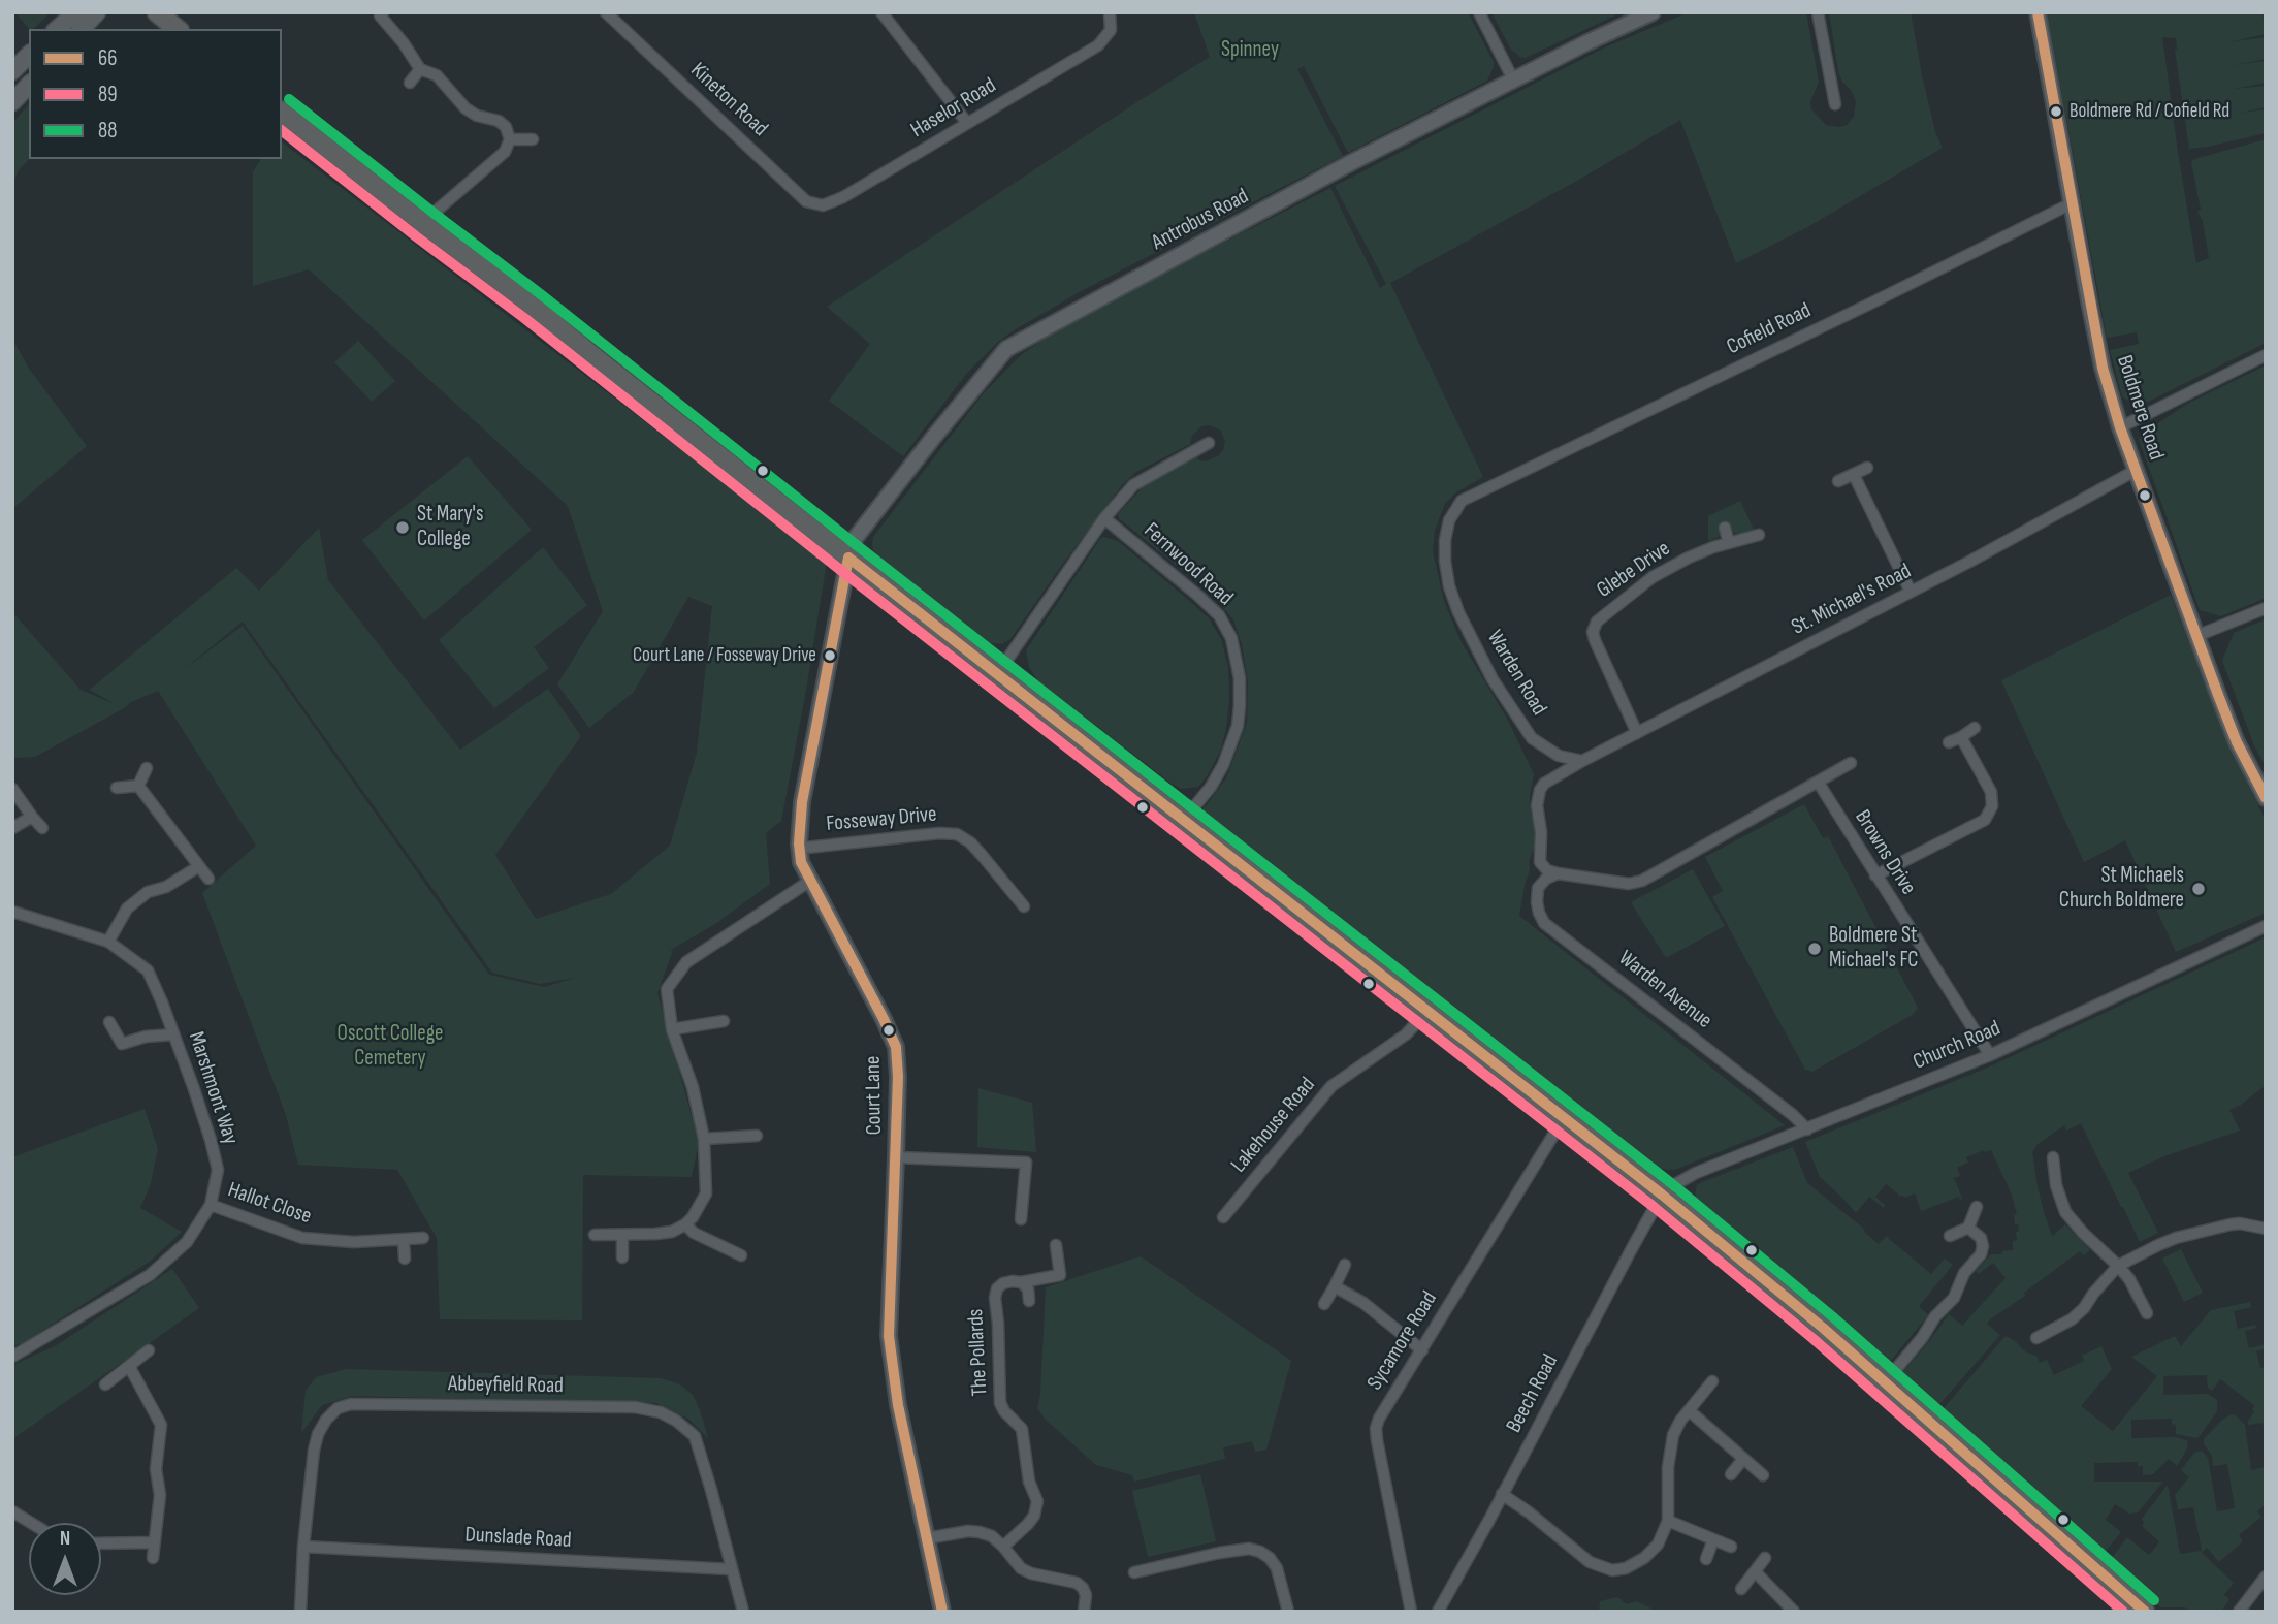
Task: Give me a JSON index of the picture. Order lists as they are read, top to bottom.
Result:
{
  "streets": {
    "street": [
      "Kineton Road",
      "Haselor Road",
      "Antrobus Road",
      "Cofield Road",
      "Boldmere Road",
      "Fernwood Road",
      "Glebe Drive",
      "St. Michael's Road",
      "Warden Road",
      "Fosseway Drive",
      "Browns Drive",
      "Warden Avenue",
      "Church Road",
      "Marshmont Way",
      "Court Lane",
      "Lakehouse Road",
      "Hallot Close",
      "Sycamore Road",
      "The Pollards",
      "Abbeyfield Road",
      "Beech Road",
      "Dunslade Road"
    ]
  },
  "crossings": [
    ["Kineton Road", "Haselor Road"],
    ["Antrobus Road", "Court Lane"],
    ["Cofield Road", "Boldmere Road"],
    ["Cofield Road", "Warden Road"],
    ["Boldmere Road", "St. Michael's Road"],
    ["Glebe Drive", "St. Michael's Road"],
    ["St. Michael's Road", "Warden Road"],
    ["Fosseway Drive", "Court Lane"],
    ["Browns Drive", "Church Road"],
    ["Warden Avenue", "Church Road"],
    ["Church Road", "Beech Road"],
    ["Marshmont Way", "Hallot Close"],
    ["Abbeyfield Road", "Dunslade Road"]
  ],
  "parks": ["Spinney", "Oscott College Cemetery"],
  "places": [
    "Boldmere Rd / Cofield Rd",
    "St Mary's College",
    "Court Lane / Fosseway Drive",
    "St Michaels Church Boldmere",
    "Boldmere St Michael's FC"
  ],
  "lines": ["transit line 66", "transit line 88", "transit line 89"],
  "legend": ["66", "89", "88"],
  "north": "top"
}
